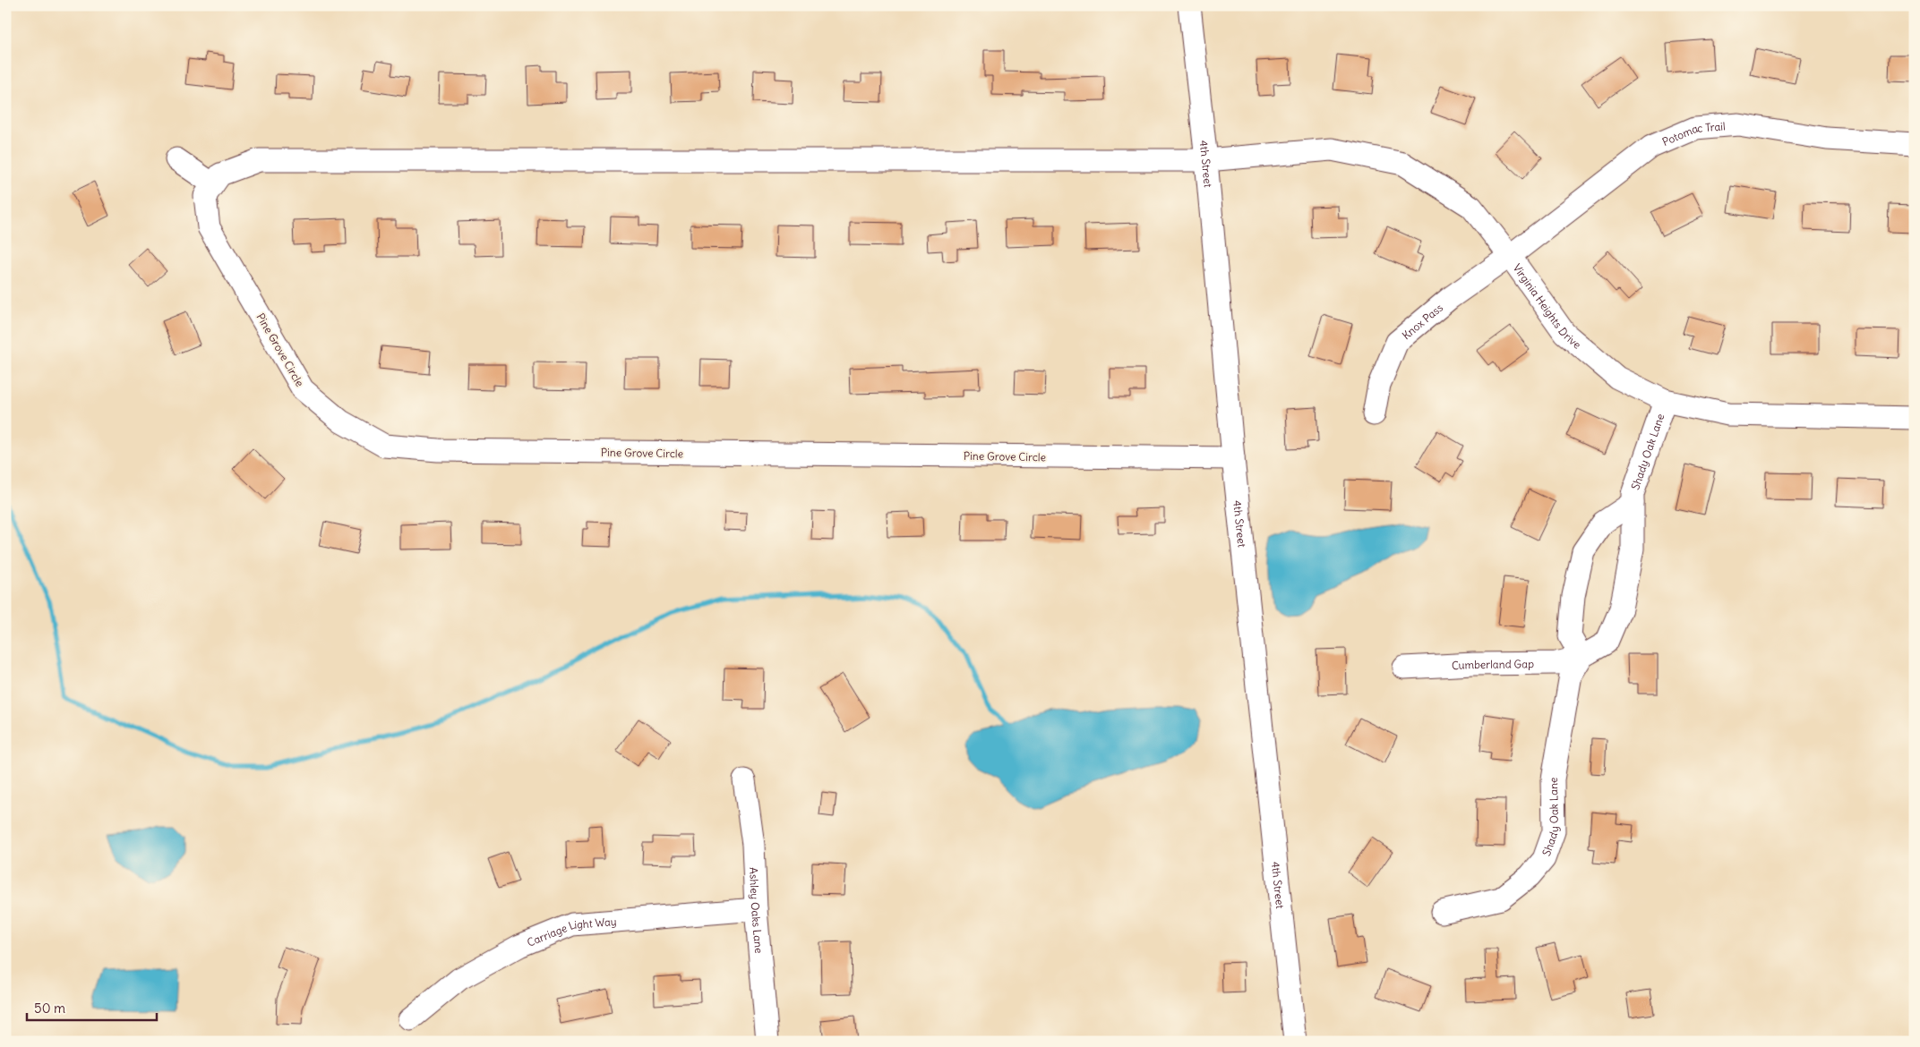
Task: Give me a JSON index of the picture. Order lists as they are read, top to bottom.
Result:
{
  "streets": {
    "street": [
      "Potomac Trail",
      "4th Street",
      "Virginia Heights Drive",
      "Knox Pass",
      "Pine Grove Circle",
      "Shady Oak Lane",
      "Cumberland Gap",
      "Ashley Oaks Lane",
      "Carriage Light Way"
    ]
  },
  "crossings": [
    ["Potomac Trail", "Virginia Heights Drive"],
    ["Potomac Trail", "Knox Pass"],
    ["4th Street", "Virginia Heights Drive"],
    ["4th Street", "Pine Grove Circle"],
    ["Virginia Heights Drive", "Knox Pass"],
    ["Virginia Heights Drive", "Shady Oak Lane"],
    ["Shady Oak Lane", "Cumberland Gap"],
    ["Ashley Oaks Lane", "Carriage Light Way"]
  ],
  "scale_bar": "50 m"
}
